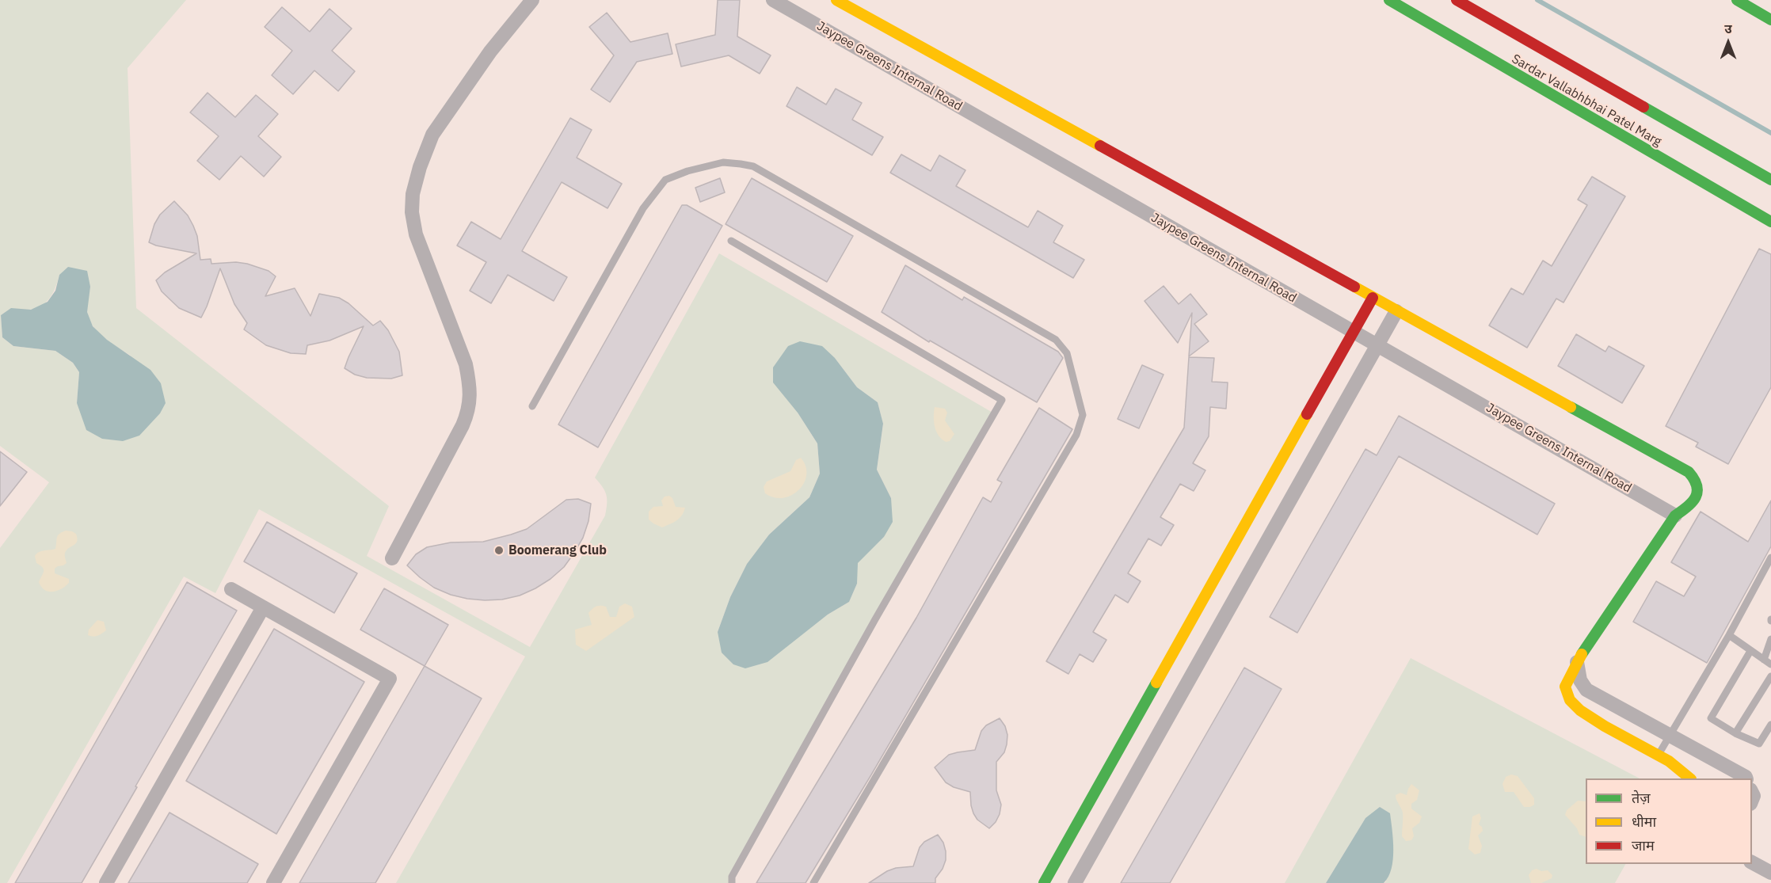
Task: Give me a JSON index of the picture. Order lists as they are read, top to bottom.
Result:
{
  "streets": {
    "street": ["Jaypee Greens Internal Road", "Sardar Vallabhbhai Patel Marg"]
  },
  "places": ["Boomerang Club"],
  "legend": ["तेज़", "धीमा", "जाम"],
  "north": "top"
}
